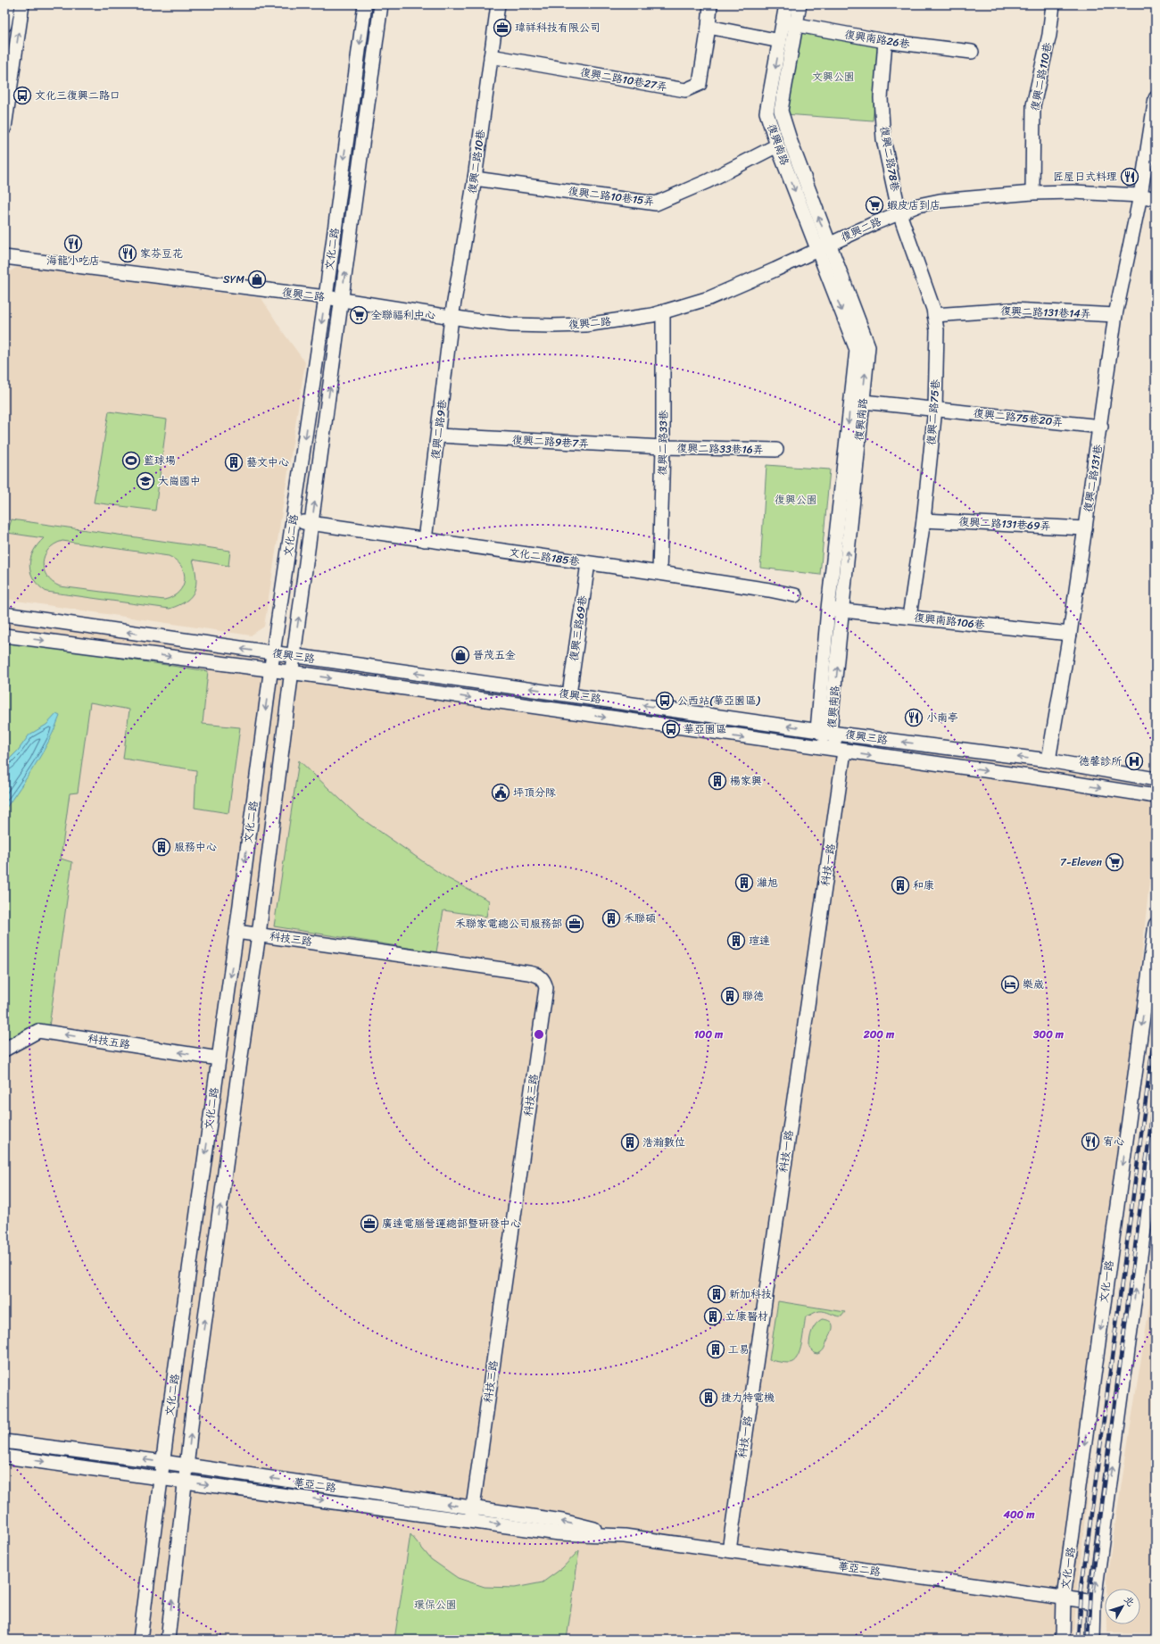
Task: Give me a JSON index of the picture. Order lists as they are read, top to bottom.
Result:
{
  "streets": {
    "street": [
      "復興南路26巷",
      "復興二路110巷",
      "復興二路10巷27弄",
      "復興南路",
      "復興二路78巷",
      "復興二路10巷",
      "復興二路10巷15弄",
      "復興二路",
      "文化二路",
      "復興二路131巷14弄",
      "復興二路75巷",
      "復興二路75巷20弄",
      "復興二路9巷",
      "復興二路9巷7弄",
      "復興二路33巷",
      "復興二路33巷16弄",
      "復興二路131巷",
      "復興二路131巷69弄",
      "文化二路185巷",
      "復興南路106巷",
      "復興三路69巷",
      "復興三路",
      "科技一路",
      "科技三路",
      "科技五路",
      "文化一路",
      "華亞二路"
    ]
  },
  "crossings": [
    ["復興南路26巷", "復興南路"],
    ["復興南路26巷", "復興二路78巷"],
    ["復興二路110巷", "復興二路"],
    ["復興二路10巷27弄", "復興二路10巷"],
    ["復興南路", "復興二路10巷15弄"],
    ["復興南路", "復興二路"],
    ["復興南路", "復興二路75巷20弄"],
    ["復興南路", "復興南路106巷"],
    ["復興南路", "復興三路"],
    ["復興南路", "科技一路"],
    ["復興二路78巷", "復興二路"],
    ["復興二路78巷", "復興二路75巷"],
    ["復興二路10巷", "復興二路10巷15弄"],
    ["復興二路10巷", "復興二路"],
    ["復興二路10巷", "復興二路9巷"],
    ["復興二路", "文化二路"],
    ["復興二路", "復興二路75巷"],
    ["復興二路", "復興二路9巷"],
    ["復興二路", "復興二路33巷"],
    ["復興二路", "復興二路131巷"],
    ["文化二路", "文化二路185巷"],
    ["文化二路", "復興三路"],
    ["文化二路", "科技三路"],
    ["文化二路", "科技五路"],
    ["文化二路", "華亞二路"],
    ["復興二路131巷14弄", "復興二路75巷"],
    ["復興二路131巷14弄", "復興二路131巷"],
    ["復興二路75巷", "復興二路75巷20弄"],
    ["復興二路75巷", "復興二路131巷69弄"],
    ["復興二路75巷", "復興南路106巷"],
    ["復興二路75巷20弄", "復興二路131巷"],
    ["復興二路9巷", "復興二路9巷7弄"],
    ["復興二路9巷", "文化二路185巷"],
    ["復興二路9巷7弄", "復興二路33巷"],
    ["復興二路9巷7弄", "復興二路33巷16弄"],
    ["復興二路33巷", "復興二路33巷16弄"],
    ["復興二路33巷", "文化二路185巷"],
    ["復興二路131巷", "復興二路131巷69弄"],
    ["復興二路131巷", "復興南路106巷"],
    ["復興二路131巷", "復興三路"],
    ["文化二路185巷", "復興三路69巷"],
    ["復興三路69巷", "復興三路"],
    ["復興三路", "科技一路"],
    ["科技一路", "華亞二路"],
    ["科技三路", "華亞二路"],
    ["文化一路", "華亞二路"]
  ],
  "one_way": ["科技五路"],
  "parks": ["文興公園", "復興公園", "環保公園"],
  "places": {
    "office": ["瑋祥科技有限公司", "禾聯家電總公司服務部", "廣達電腦營運總部暨研發中心"],
    "bus stop": ["文化三復興二路口", "公西站(華亞園區)", "華亞園區"],
    "restaurant": [
      "匠屋日式料理",
      "海龍小吃店",
      "家芬豆花",
      "小南亭",
      "宥心"
    ],
    "supermarket": ["蝦皮店到店", "全聯福利中心", "7-Eleven"],
    "shop": ["SYM", "晉茂五金"],
    "sports": ["籃球場"],
    "building": [
      "藝文中心",
      "楊家興",
      "服務中心",
      "濰旭",
      "和康",
      "禾聯碩",
      "瑄達",
      "聯德",
      "浩瀚數位",
      "新加科技",
      "立康醫材",
      "工易",
      "捷力特電機"
    ],
    "school or university": ["大崗國中"],
    "hospital": ["德馨診所"],
    "public building": ["坪頂分隊"],
    "hotel": ["樂崴"]
  },
  "north": "top right",
  "rings": [
    "100 m",
    "200 m",
    "300 m",
    "400 m"
  ]
}
